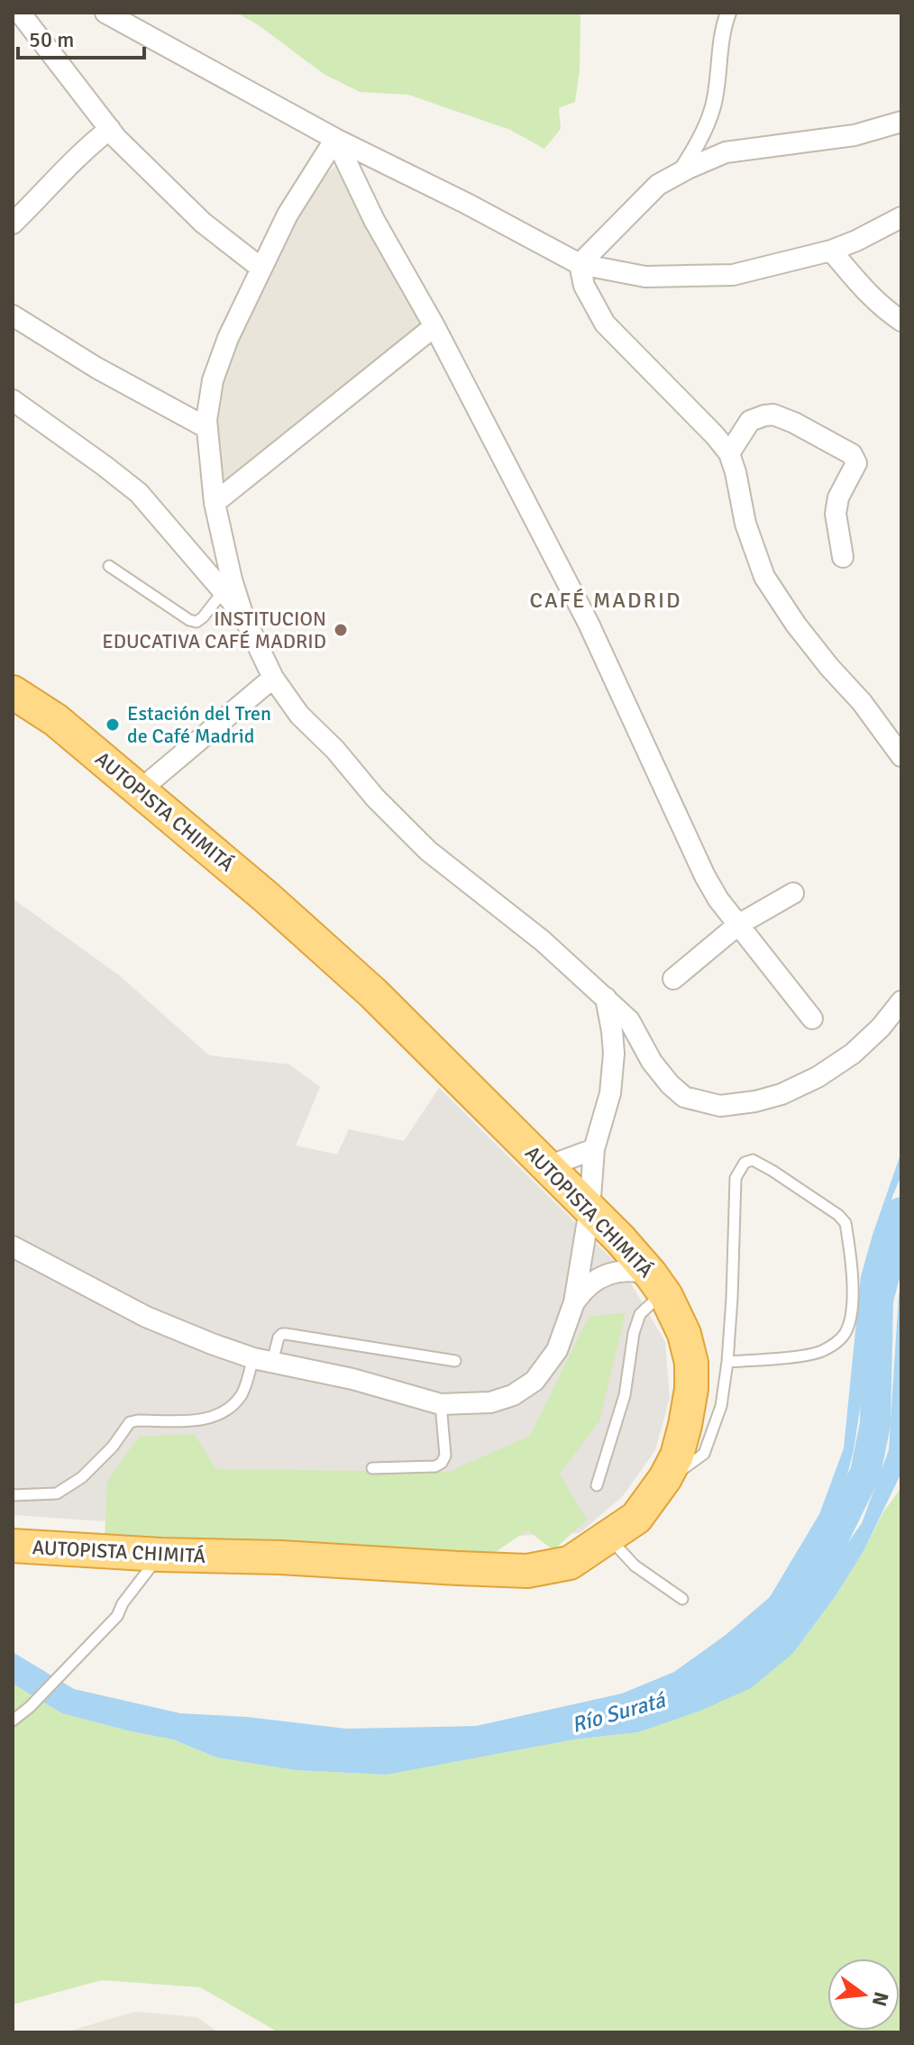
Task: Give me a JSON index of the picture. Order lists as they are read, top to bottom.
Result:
{
  "streets": {
    "highway": ["AUTOPISTA CHIMITÁ"]
  },
  "districts": ["CAFÉ MADRID"],
  "water": ["Río Suratá"],
  "places": ["INSTITUCION EDUCATIVA CAFÉ MADRID", "Estación del Tren de Café Madrid"],
  "scale_bar": "50 m",
  "north": "right"
}
